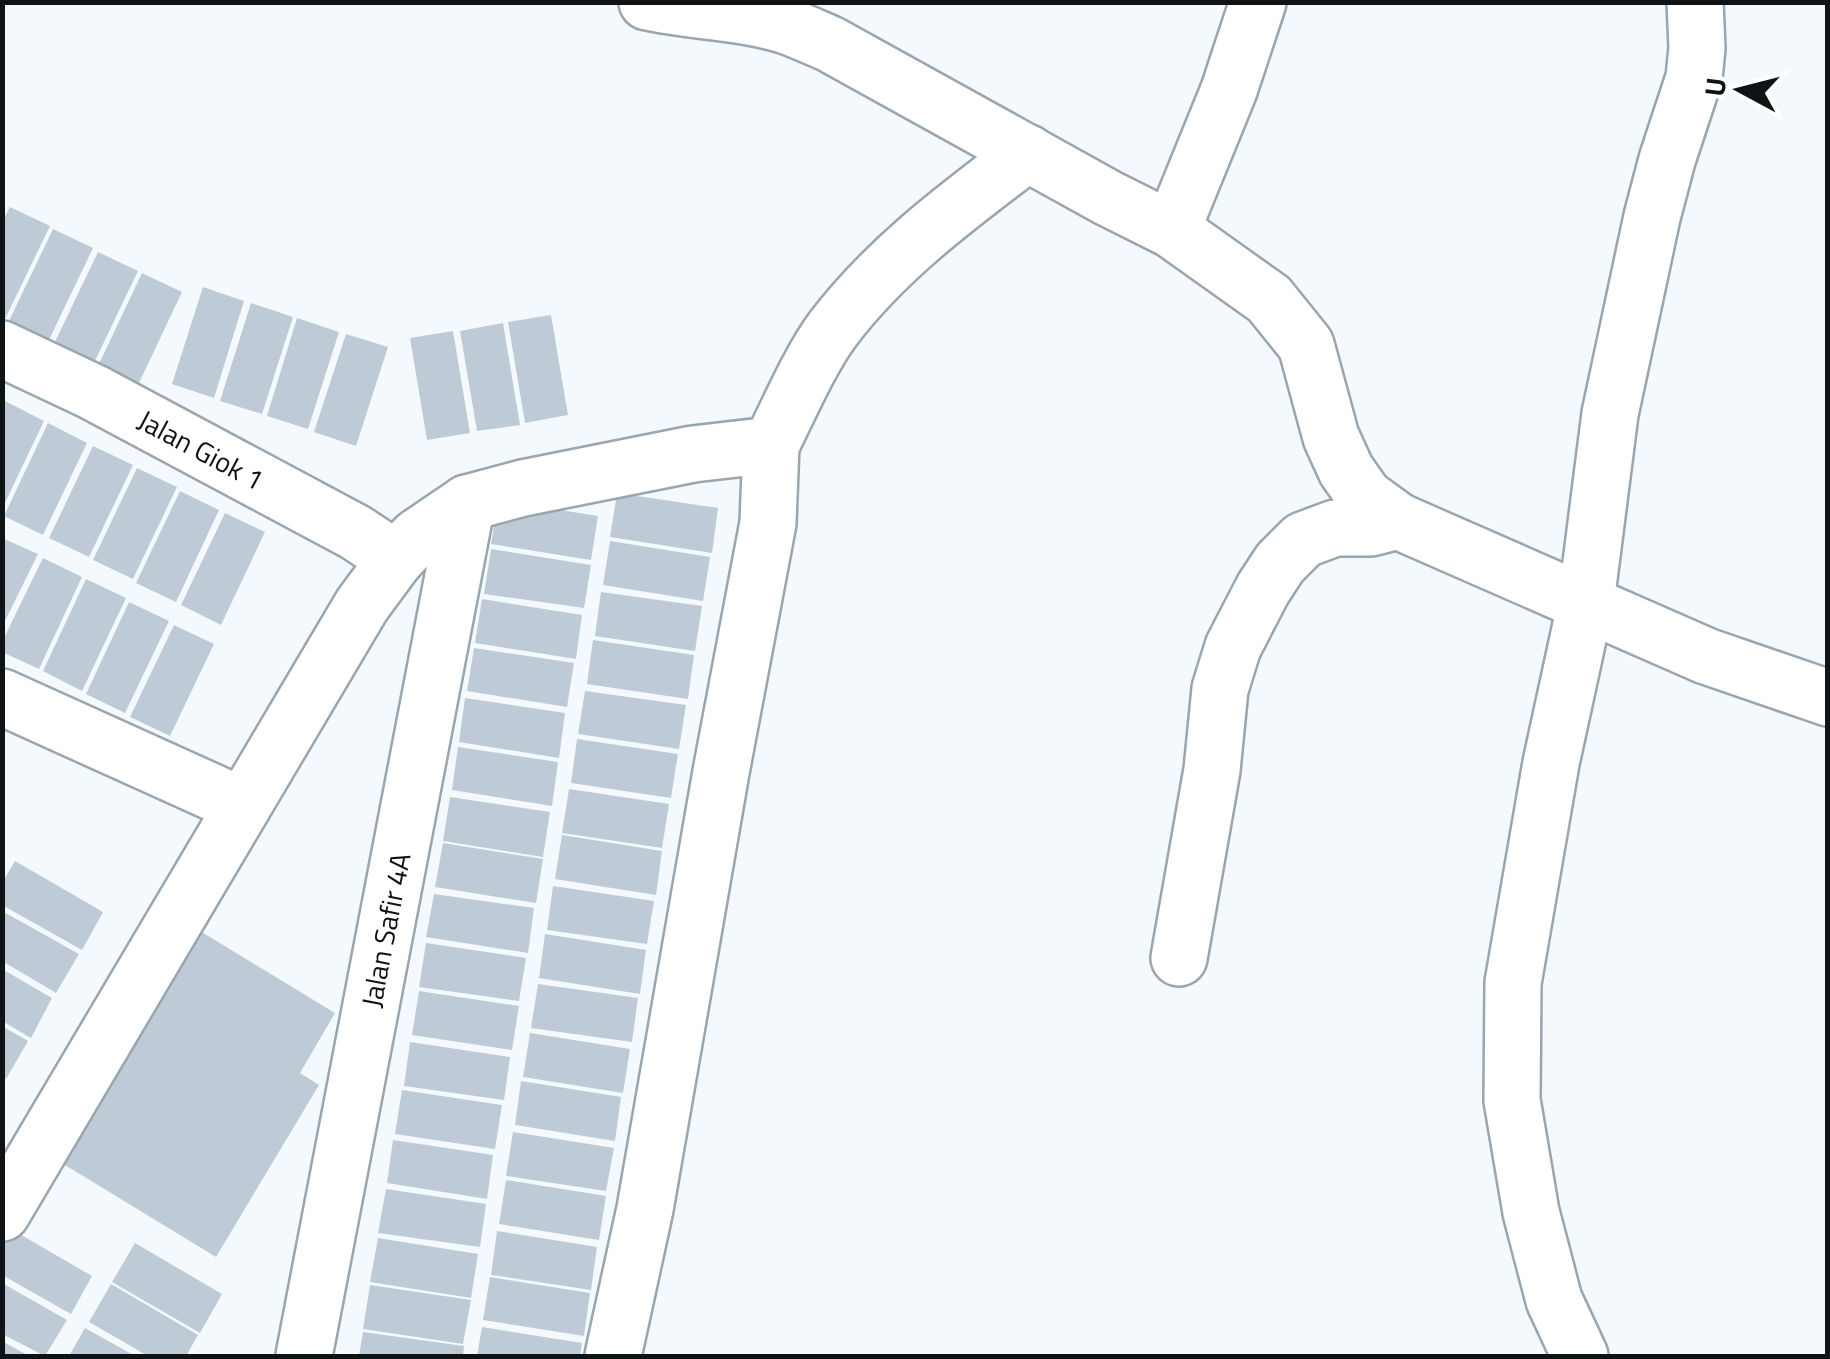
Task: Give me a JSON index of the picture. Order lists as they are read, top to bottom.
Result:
{
  "streets": {
    "street": ["Jalan Giok 1", "Jalan Safir 4A"]
  },
  "north": "left"
}
